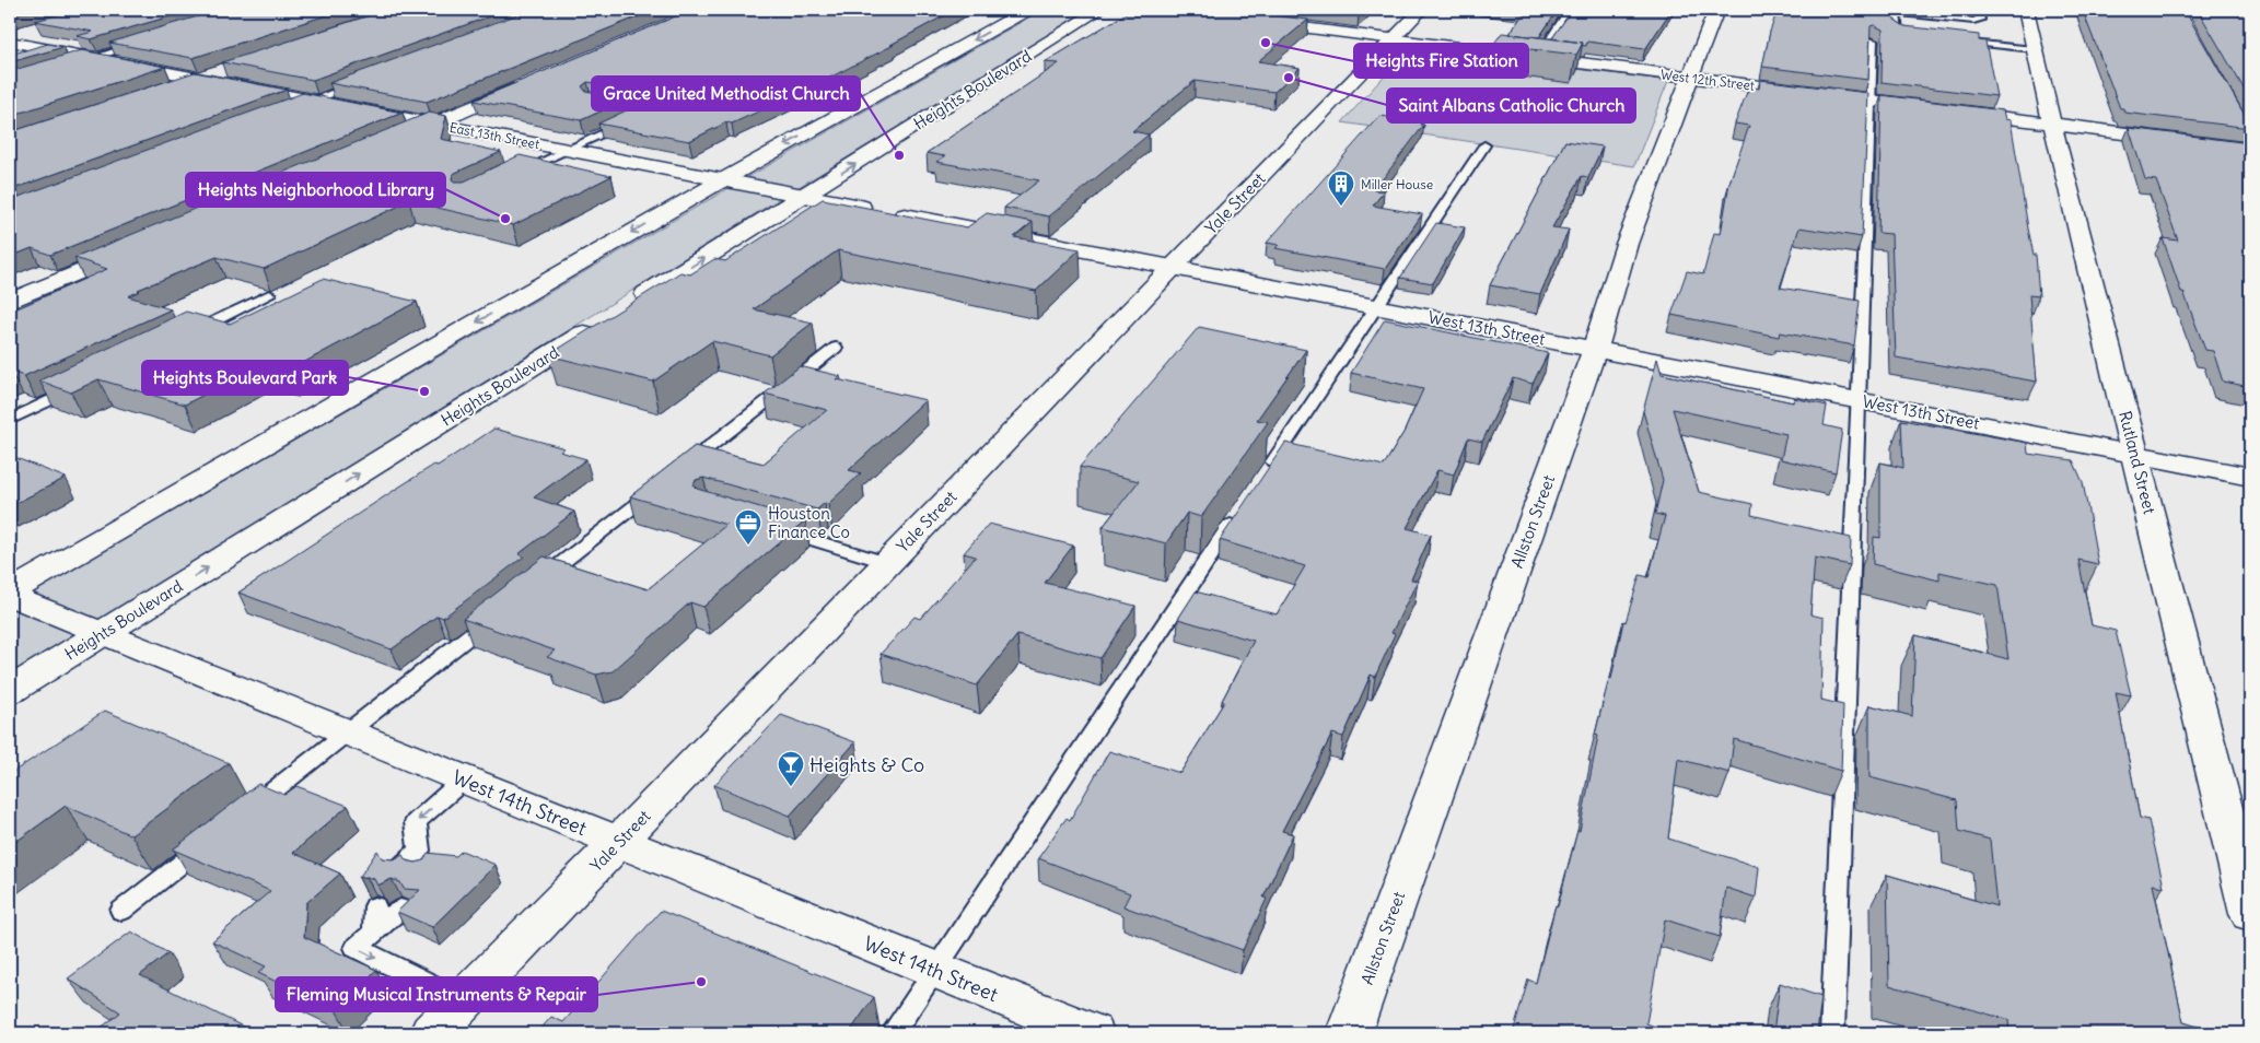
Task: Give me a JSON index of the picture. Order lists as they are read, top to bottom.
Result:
{
  "streets": {
    "street": [
      "West 12th Street",
      "Heights Boulevard",
      "East 13th Street",
      "Yale Street",
      "West 13th Street",
      "Rutland Street",
      "Allston Street",
      "West 14th Street"
    ]
  },
  "crossings": [
    ["West 12th Street", "Yale Street"],
    ["West 12th Street", "Rutland Street"],
    ["West 12th Street", "Allston Street"],
    ["Heights Boulevard", "West 13th Street"],
    ["Heights Boulevard", "West 14th Street"],
    ["East 13th Street", "West 13th Street"],
    ["Yale Street", "West 13th Street"],
    ["Yale Street", "West 14th Street"],
    ["West 13th Street", "Rutland Street"],
    ["West 13th Street", "Allston Street"]
  ],
  "places": {
    "other": [
      "Heights Fire Station",
      "Saint Albans Catholic Church",
      "Grace United Methodist Church",
      "Heights Neighborhood Library",
      "Heights Boulevard Park",
      "Fleming Musical Instruments & Repair"
    ],
    "building": ["Miller House"],
    "office": ["Houston Finance Co"],
    "bar": ["Heights & Co"]
  }
}
